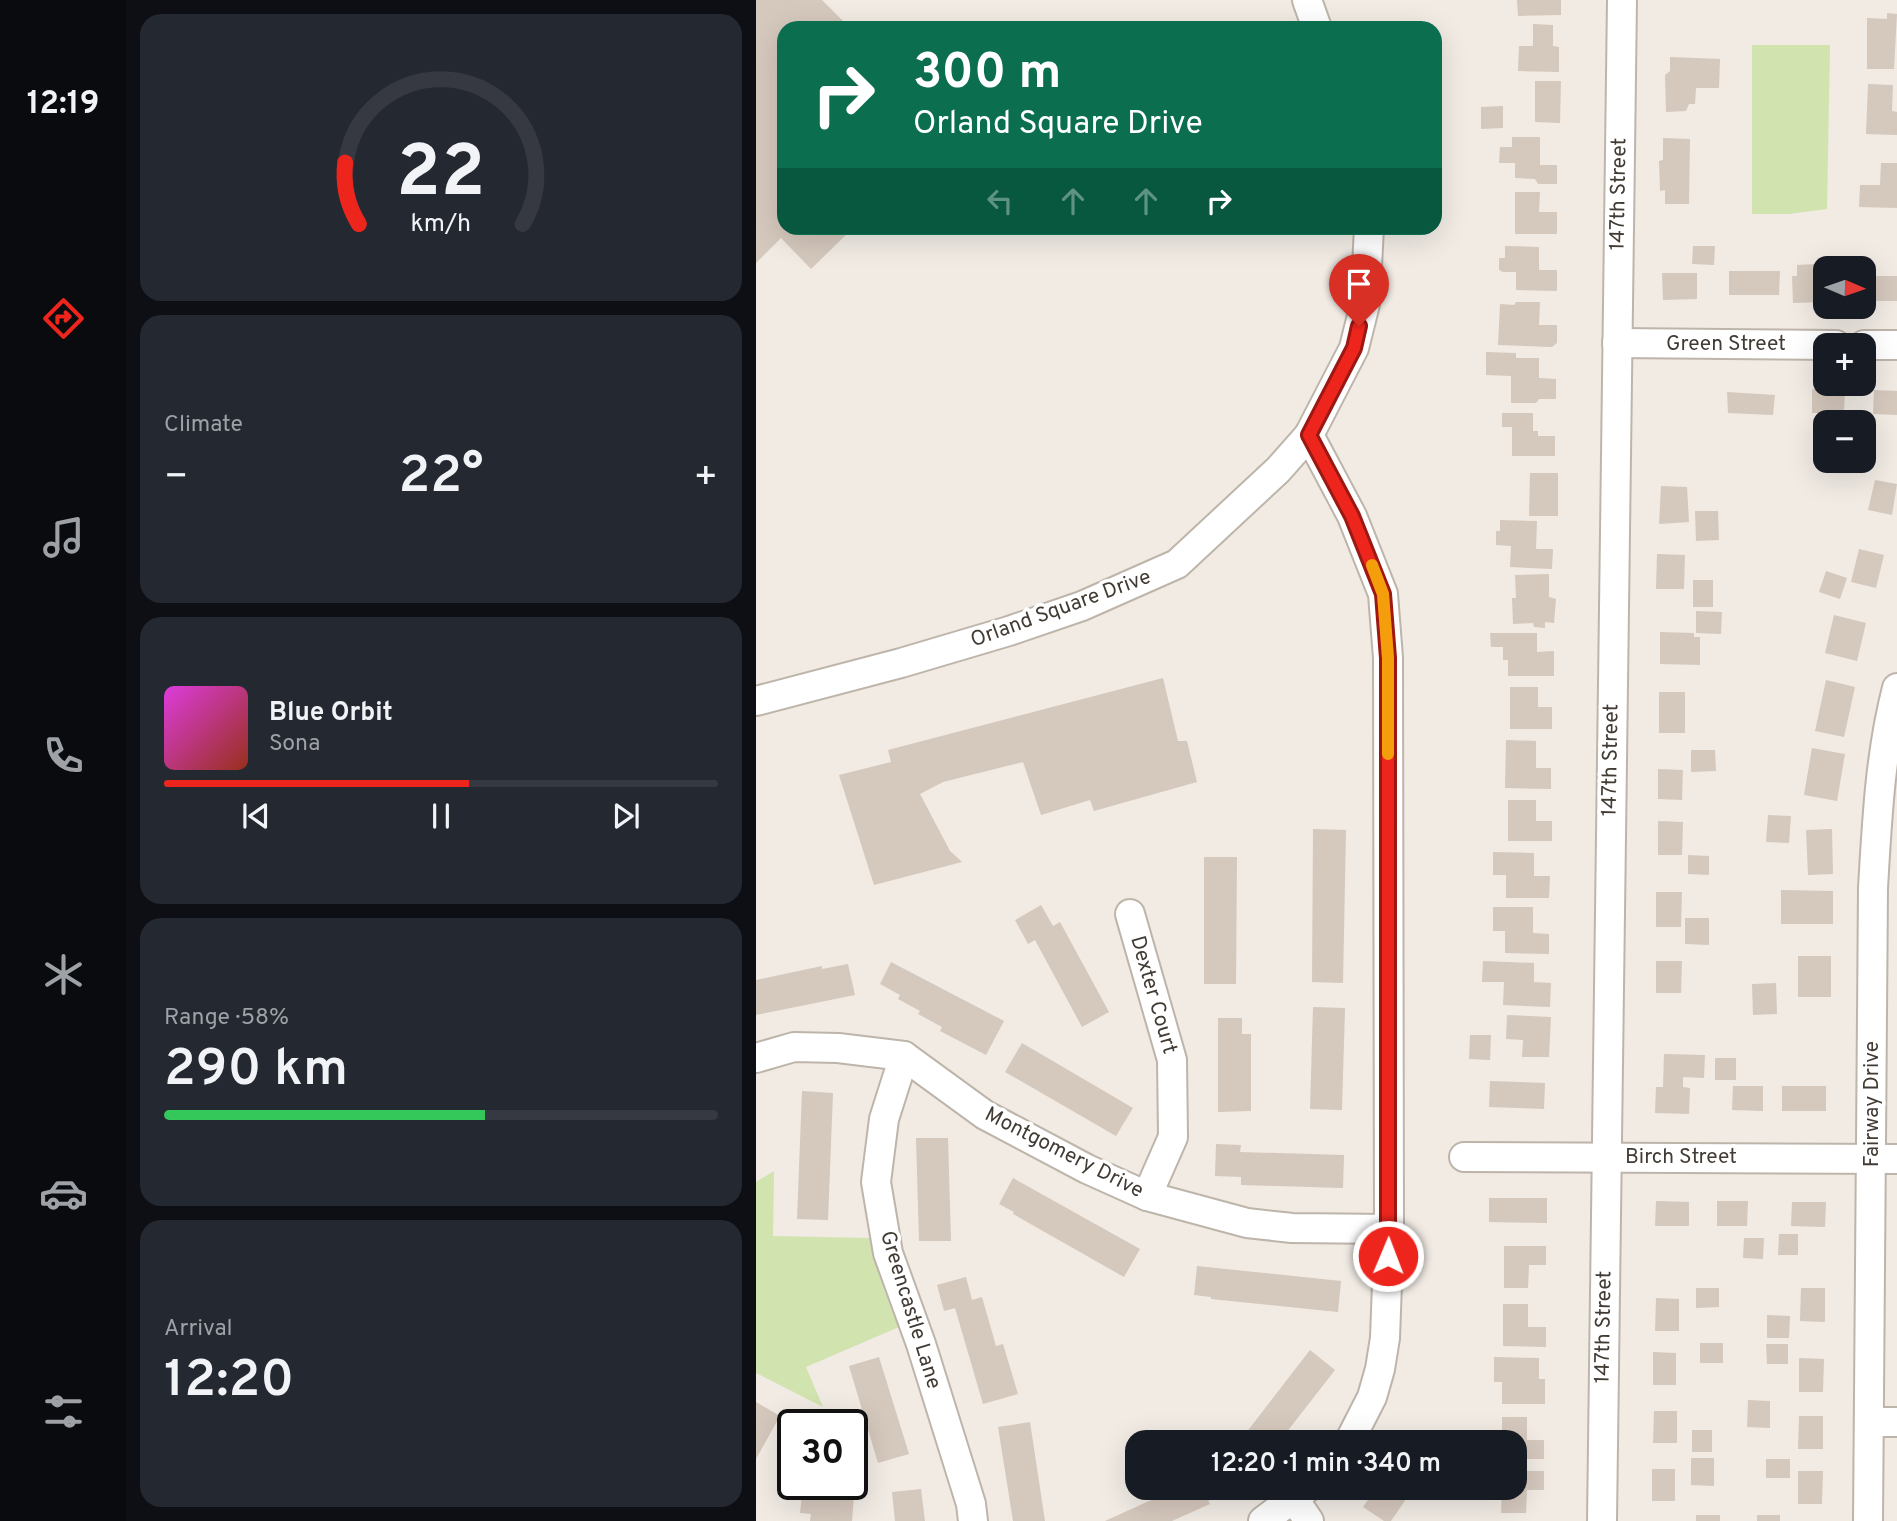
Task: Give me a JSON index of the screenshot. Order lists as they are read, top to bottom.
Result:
{
  "streets": {
    "street": [
      "147th Street",
      "Green Street",
      "Orland Square Drive",
      "Dexter Court",
      "Fairway Drive",
      "Montgomery Drive",
      "Birch Street",
      "Greencastle Lane"
    ]
  },
  "crossings": [
    ["147th Street", "Green Street"],
    ["147th Street", "Birch Street"],
    ["Dexter Court", "Montgomery Drive"],
    ["Fairway Drive", "Birch Street"],
    ["Montgomery Drive", "Greencastle Lane"]
  ],
  "north": "right",
  "page": {
    "tabs": "12:19",
    "turn": ["300 m", "Orland Square Drive"],
    "map_buttons": ["+", "−"],
    "tile": [
      "Climate",
      ["Range · 58%", "290 km"],
      ["Arrival", "12:20"]
    ],
    "heat": ["−", "22°", "+"],
    "song": ["Blue Orbit", "Sona"],
    "limit": "30",
    "trip": "12:20 · 1 min · 340 m",
    "gauge": ["22", "km/h"]
  }
}
